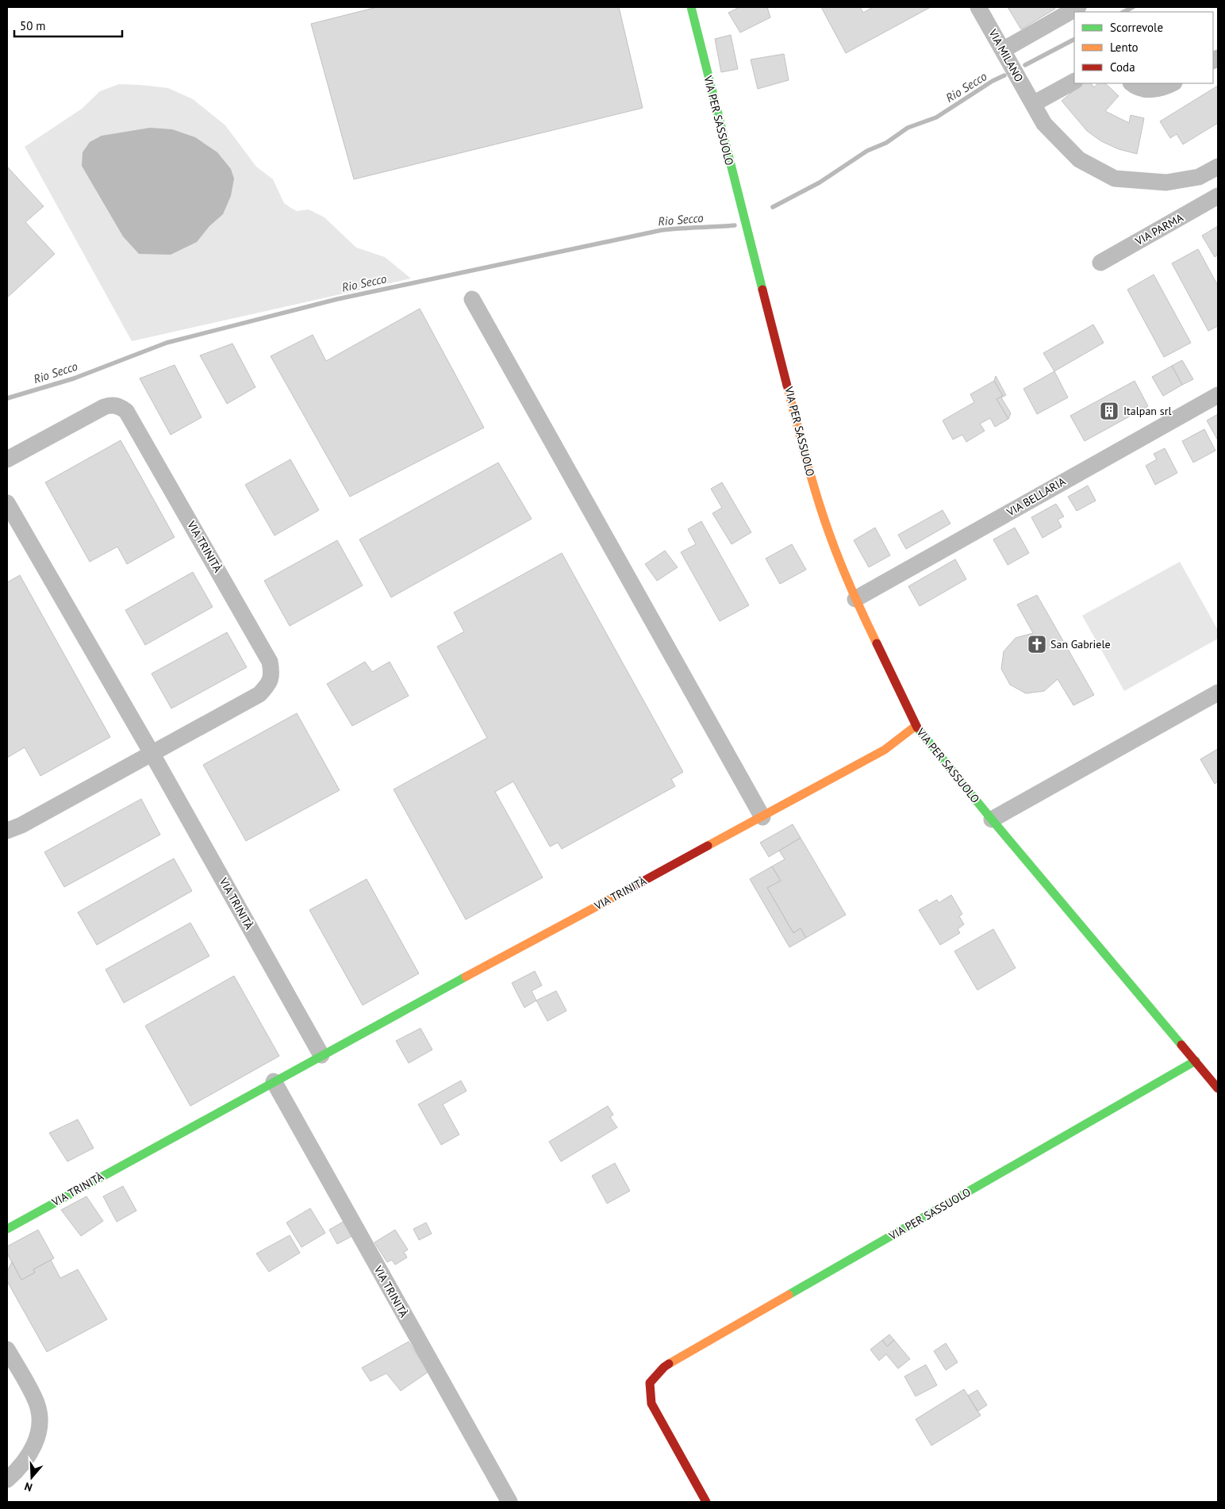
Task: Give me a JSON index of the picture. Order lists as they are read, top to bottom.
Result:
{
  "streets": {
    "street": [
      "VIA MILANO",
      "VIA PER SASSUOLO",
      "VIA PARMA",
      "VIA BELLARIA",
      "VIA TRINITÀ"
    ]
  },
  "crossings": [
    ["VIA PER SASSUOLO", "VIA BELLARIA"],
    ["VIA PER SASSUOLO", "VIA TRINITÀ"]
  ],
  "water": ["Rio Secco"],
  "places": {
    "building": ["Italpan srl"],
    "church": ["San Gabriele"]
  },
  "legend": ["Scorrevole", "Lento", "Coda"],
  "scale_bar": "50 m",
  "north": "bottom"
}
